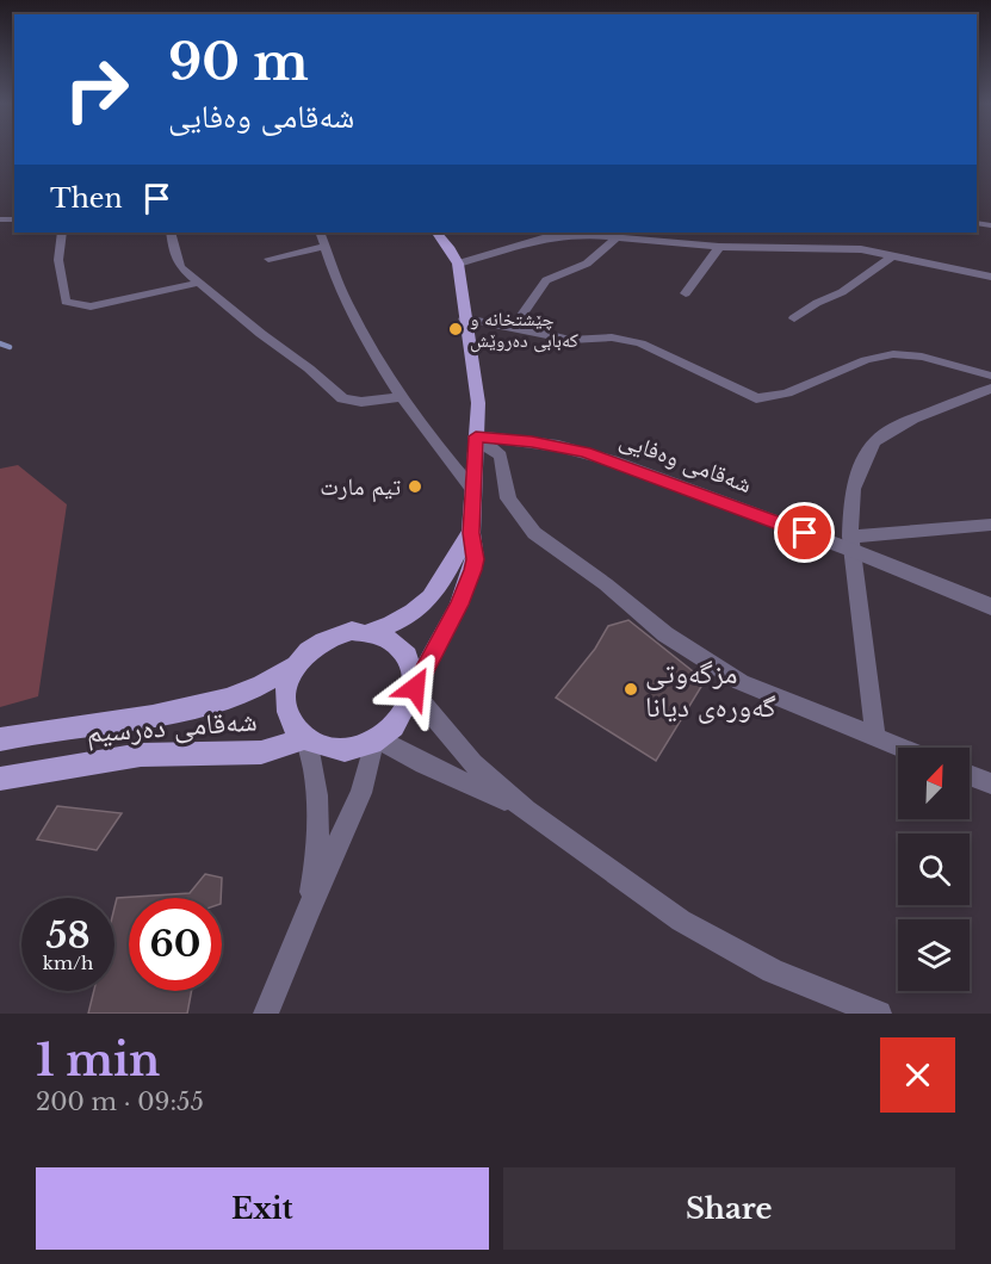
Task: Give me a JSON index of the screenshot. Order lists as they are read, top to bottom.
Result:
{
  "streets": {
    "main road": ["شەقامی دەرسیم"],
    "street": ["شەقامی وەفایی"]
  },
  "places": ["چێشتخانە و کەبابی دەروێش", "تیم مارت", "مزگەوتی گەورەی دیانا"],
  "north": "top right",
  "page": {
    "turn": ["90 m", "شەقامی وەفایی"],
    "then": "Then",
    "speed": "58 km/h",
    "limit": "60",
    "heading": ["1 min", "200 m · 09:55"],
    "buttons": ["Exit", "Share"]
  }
}
